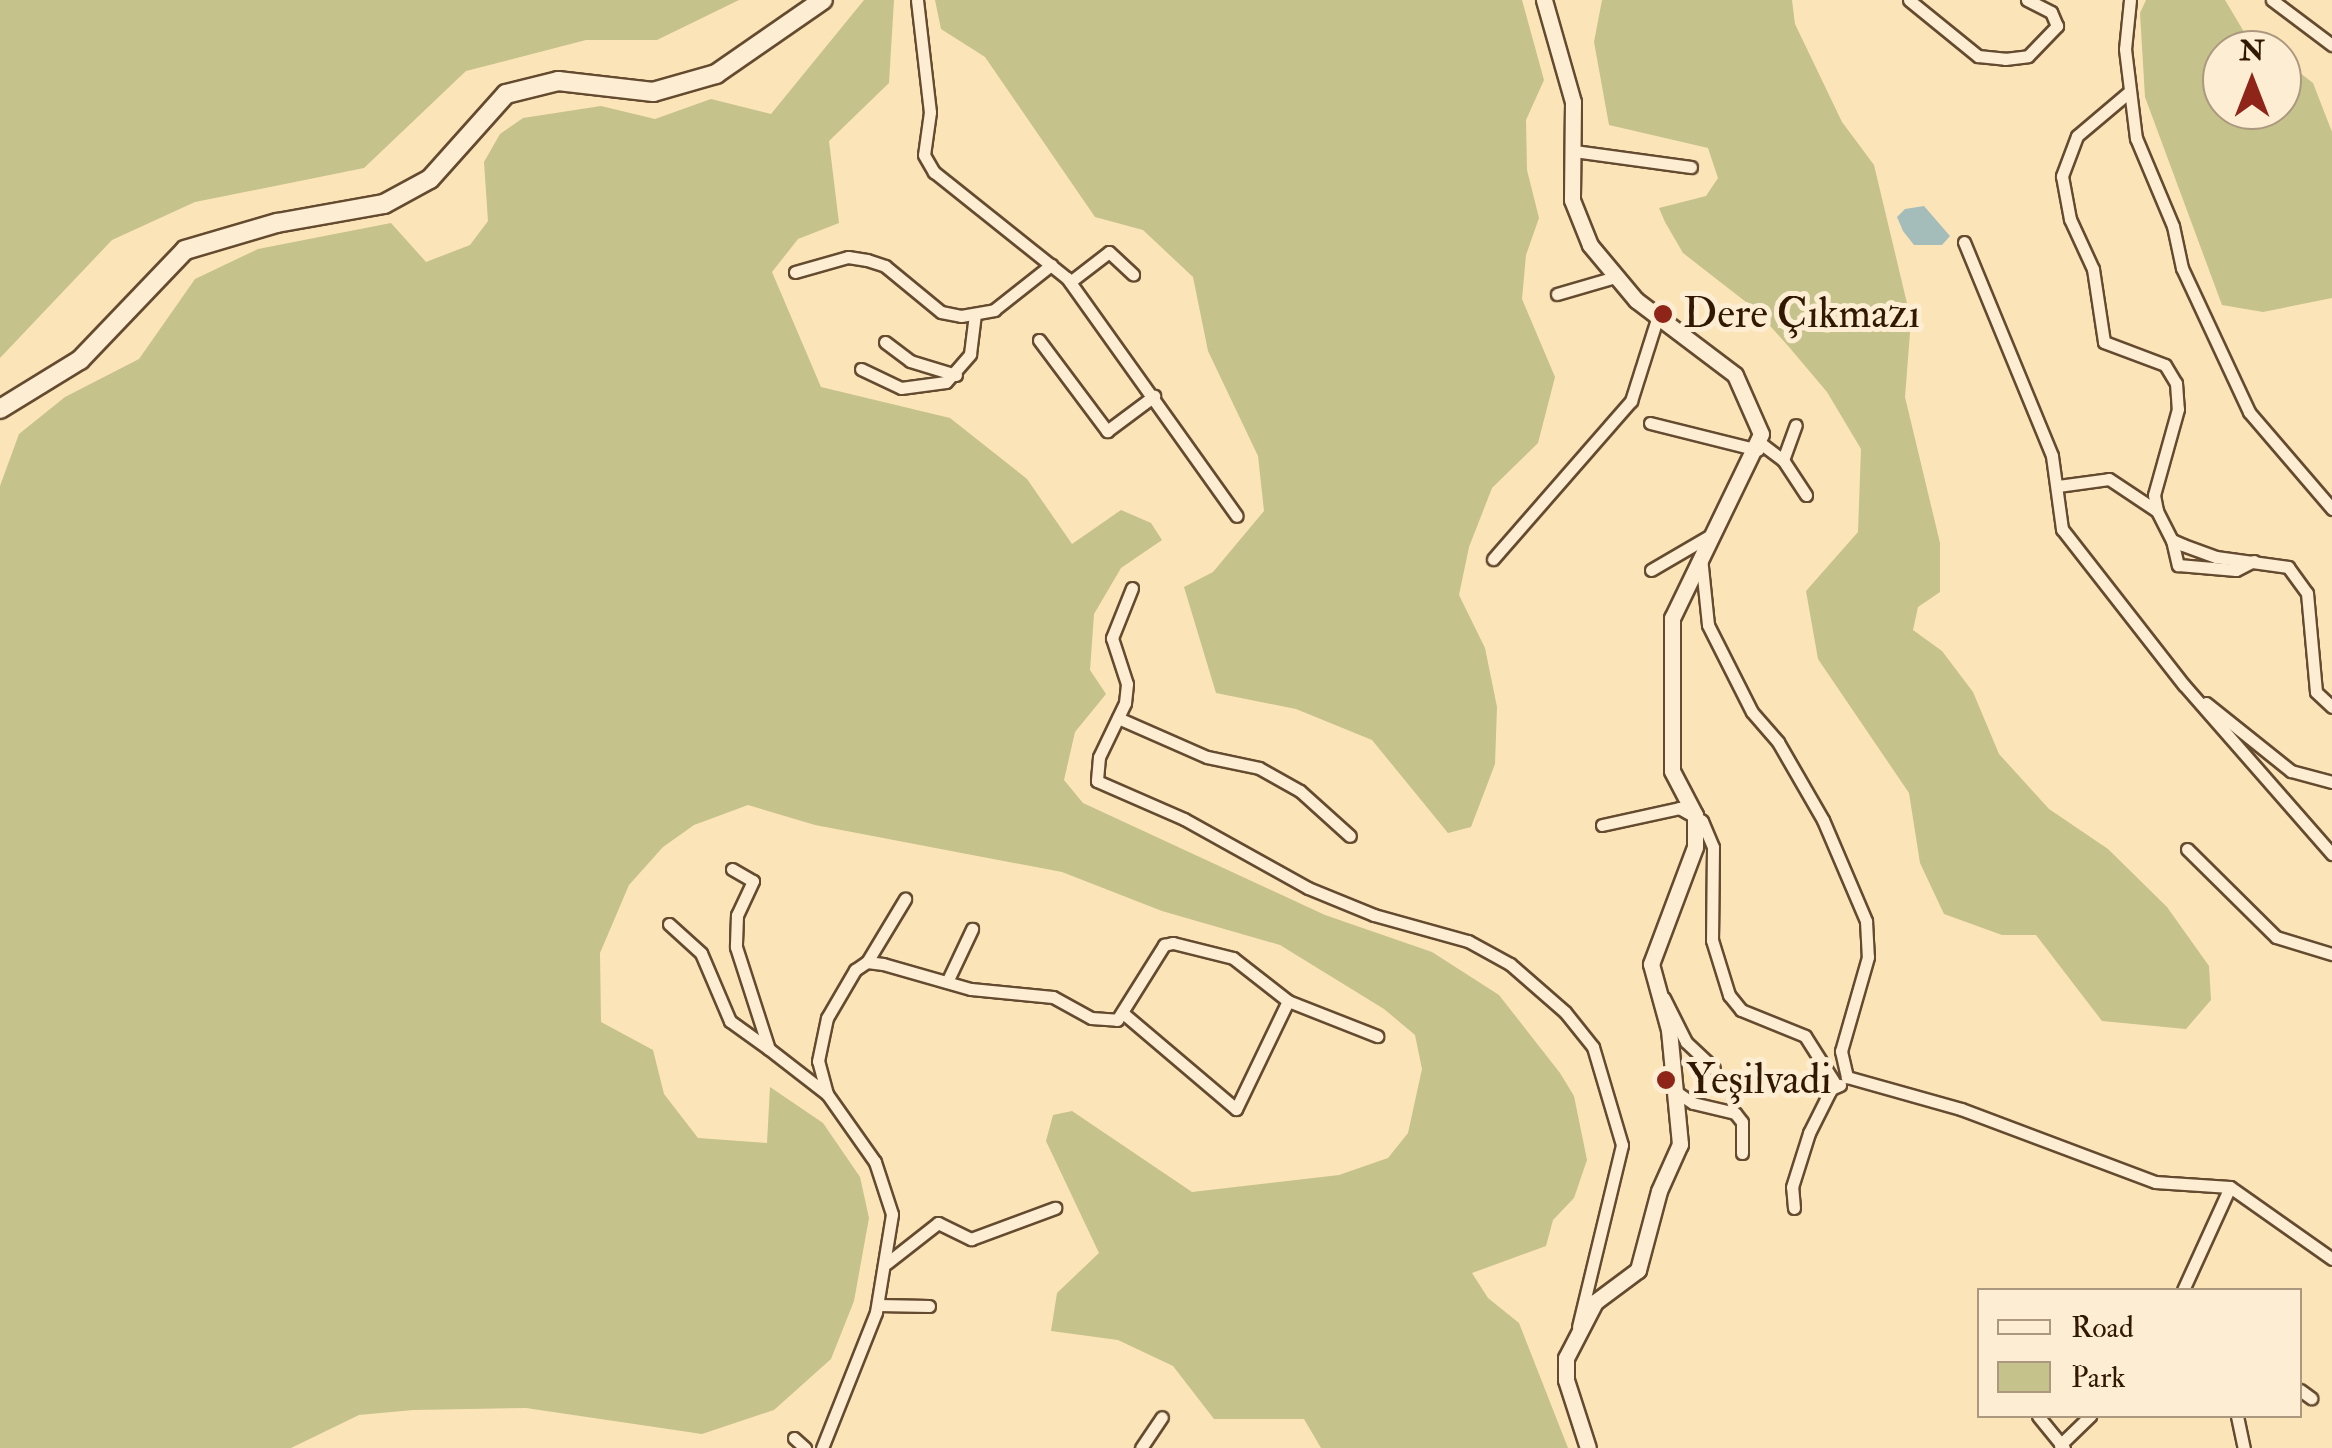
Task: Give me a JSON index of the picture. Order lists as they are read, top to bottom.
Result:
{
  "places": ["Dere Çıkmazı", "Yeşilvadi"],
  "legend": ["Road", "Park"],
  "north": "top"
}
